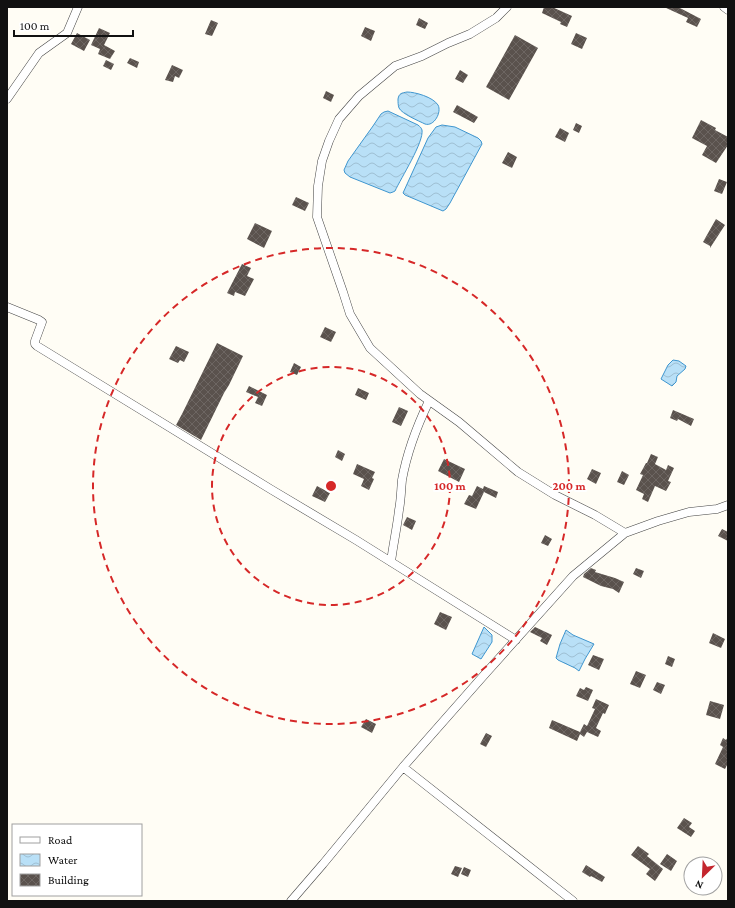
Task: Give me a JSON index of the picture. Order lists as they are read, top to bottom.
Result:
{
  "legend": ["Road", "Water", "Building"],
  "scale_bar": "100 m",
  "north": "bottom left",
  "rings": ["100 m", "200 m"]
}
